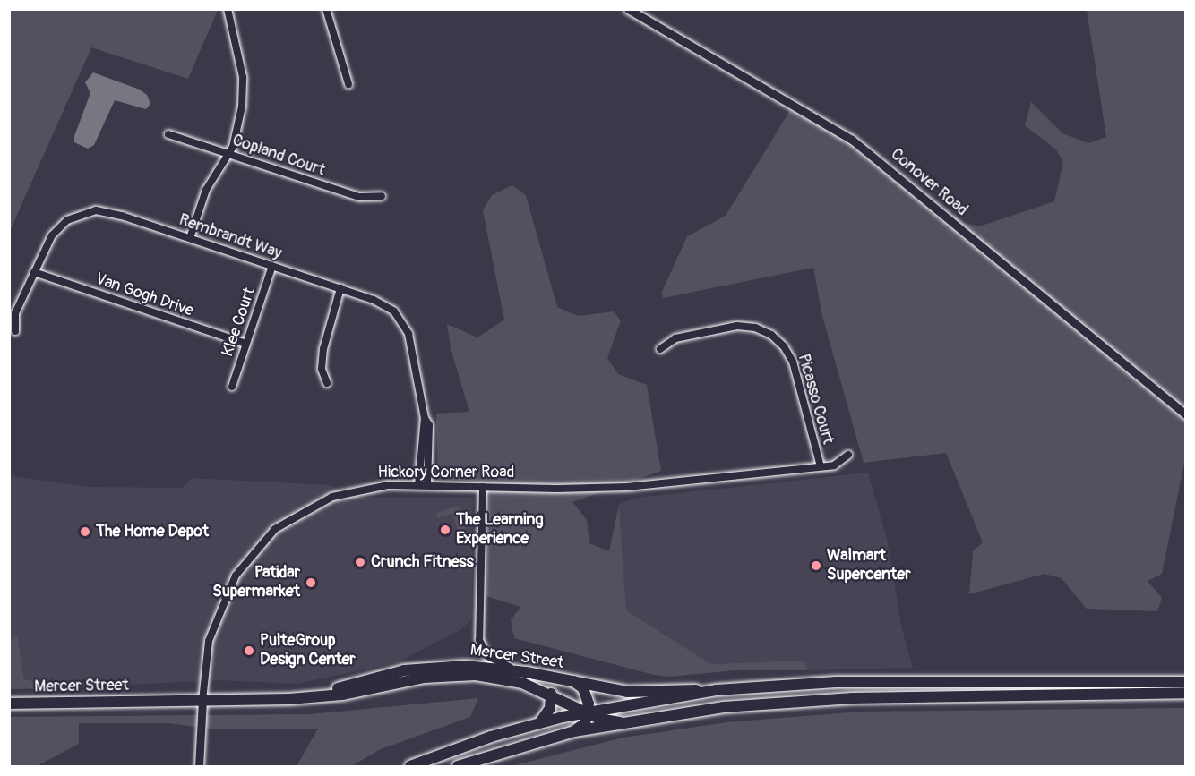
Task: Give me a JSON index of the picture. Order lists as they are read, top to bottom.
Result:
{
  "streets": {
    "main road": ["Mercer Street"],
    "street": [
      "Copland Court",
      "Conover Road",
      "Rembrandt Way",
      "Van Gogh Drive",
      "Klee Court",
      "Picasso Court",
      "Hickory Corner Road"
    ]
  },
  "crossings": [
    ["Rembrandt Way", "Van Gogh Drive"],
    ["Rembrandt Way", "Klee Court"],
    ["Rembrandt Way", "Hickory Corner Road"],
    ["Van Gogh Drive", "Klee Court"],
    ["Picasso Court", "Hickory Corner Road"],
    ["Hickory Corner Road", "Mercer Street"]
  ],
  "places": [
    "The Learning Experience",
    "The Home Depot",
    "Crunch Fitness",
    "Walmart Supercenter",
    "Patidar Supermarket",
    "PulteGroup Design Center"
  ]
}
